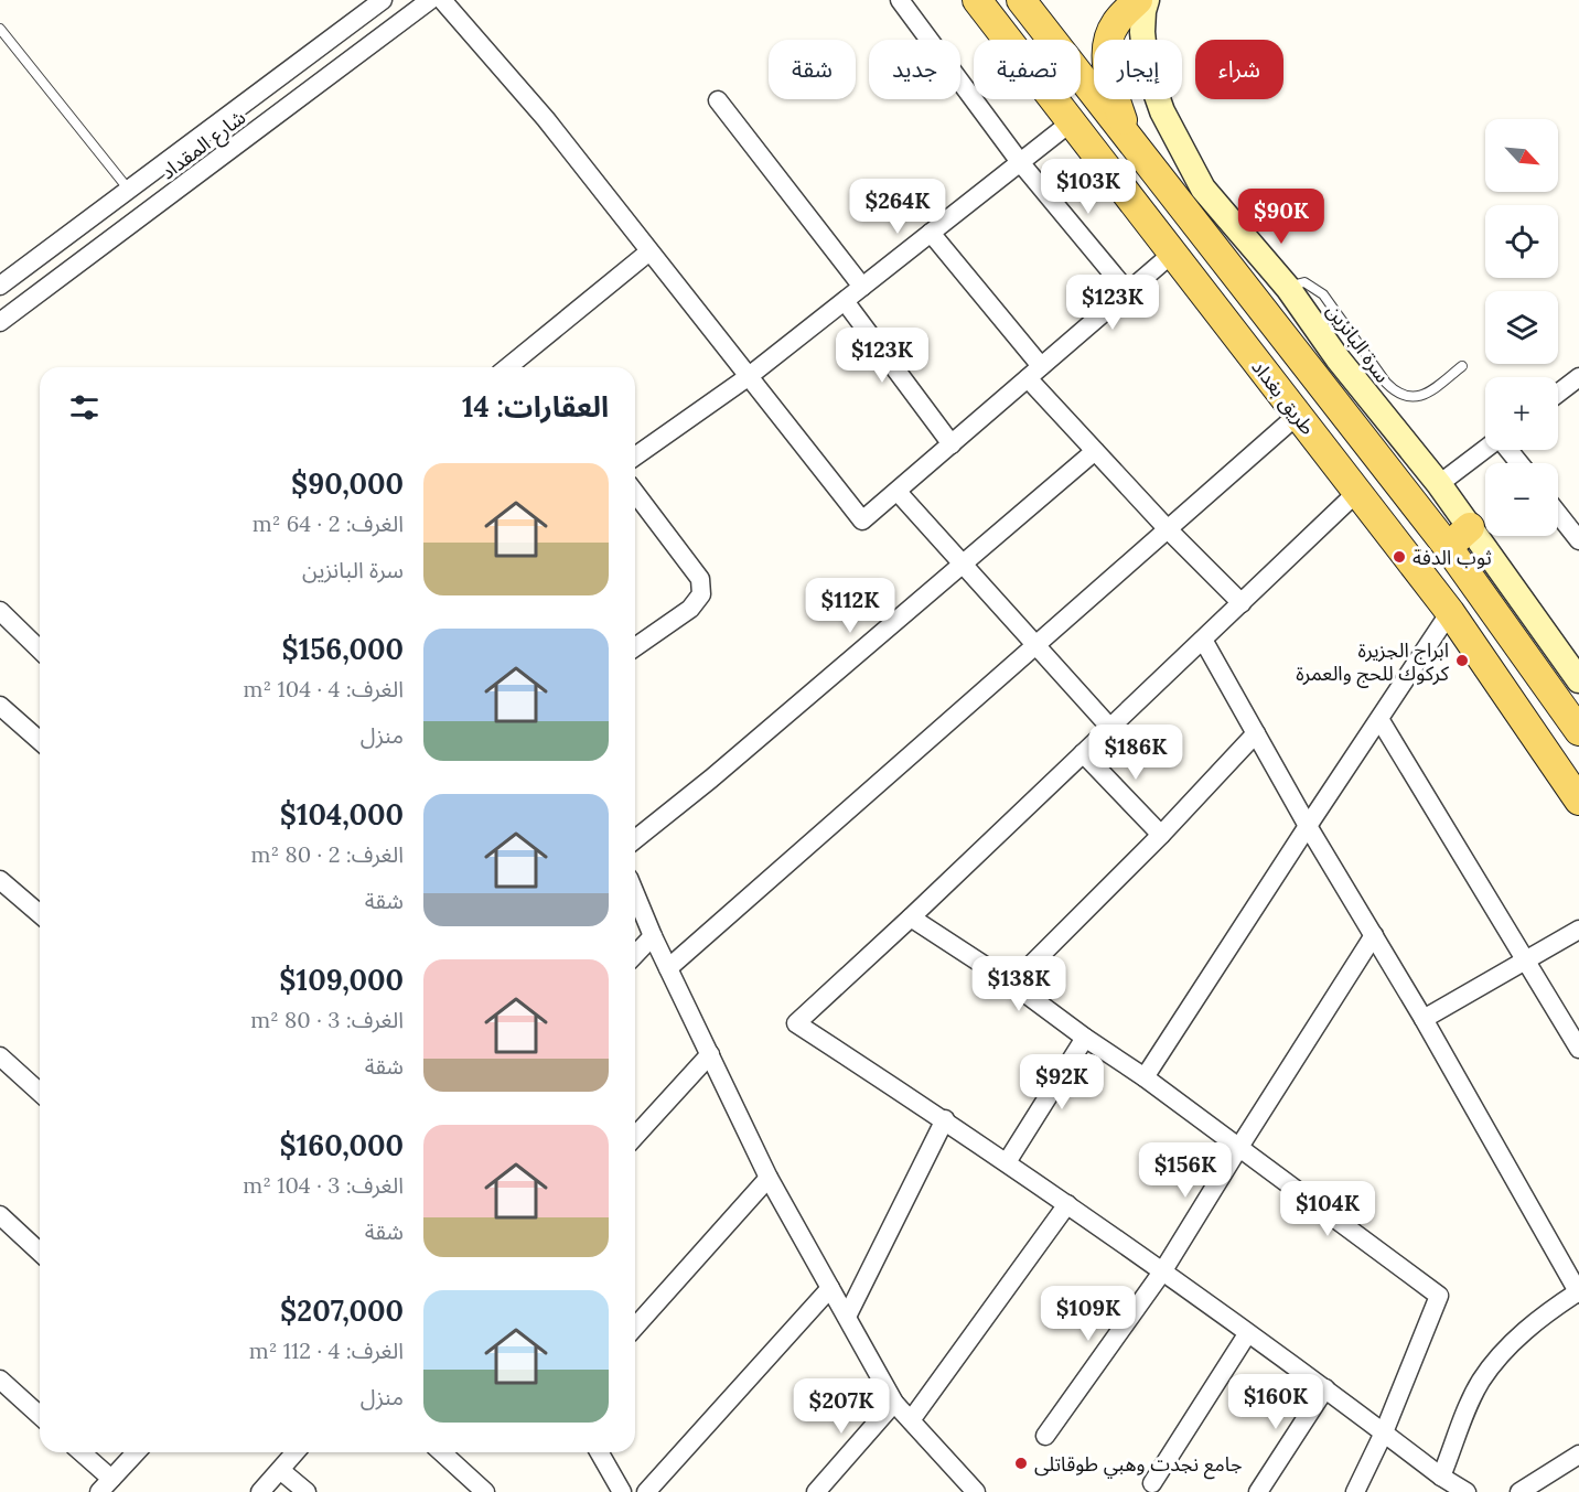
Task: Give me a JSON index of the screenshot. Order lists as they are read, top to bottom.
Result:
{
  "streets": {
    "main road": ["سرة البانزين", "طريق بغداد"],
    "street": ["شارع المقداد"]
  },
  "places": ["ثوب الدفة", "ابراج الجزيرة كركوك للحج والعمرة", "جامع نجدت وهبي طوقاتلى"],
  "north": "bottom right",
  "page": {
    "chip": [
      "شراء",
      "إيجار",
      "تصفية",
      "جديد",
      "شقة"
    ],
    "map_buttons": ["+", "−"],
    "price": [
      "$103K",
      "$264K",
      "$90K",
      "$123K",
      "$123K",
      "$112K",
      "$186K",
      "$138K",
      "$92K",
      "$156K",
      "$104K",
      "$109K",
      "$160K",
      "$207K"
    ],
    "heading": "العقارات: 14",
    "list": [
      {
        "name": "$90,000",
        "note": "الغرف: 2 · 64 m² · سرة البانزين"
      },
      {
        "name": "$156,000",
        "note": "الغرف: 4 · 104 m² · منزل"
      },
      {
        "name": "$104,000",
        "note": "الغرف: 2 · 80 m² · شقة"
      },
      {
        "name": "$109,000",
        "note": "الغرف: 3 · 80 m² · شقة"
      },
      {
        "name": "$160,000",
        "note": "الغرف: 3 · 104 m² · شقة"
      },
      {
        "name": "$207,000",
        "note": "الغرف: 4 · 112 m² · منزل"
      }
    ]
  }
}
